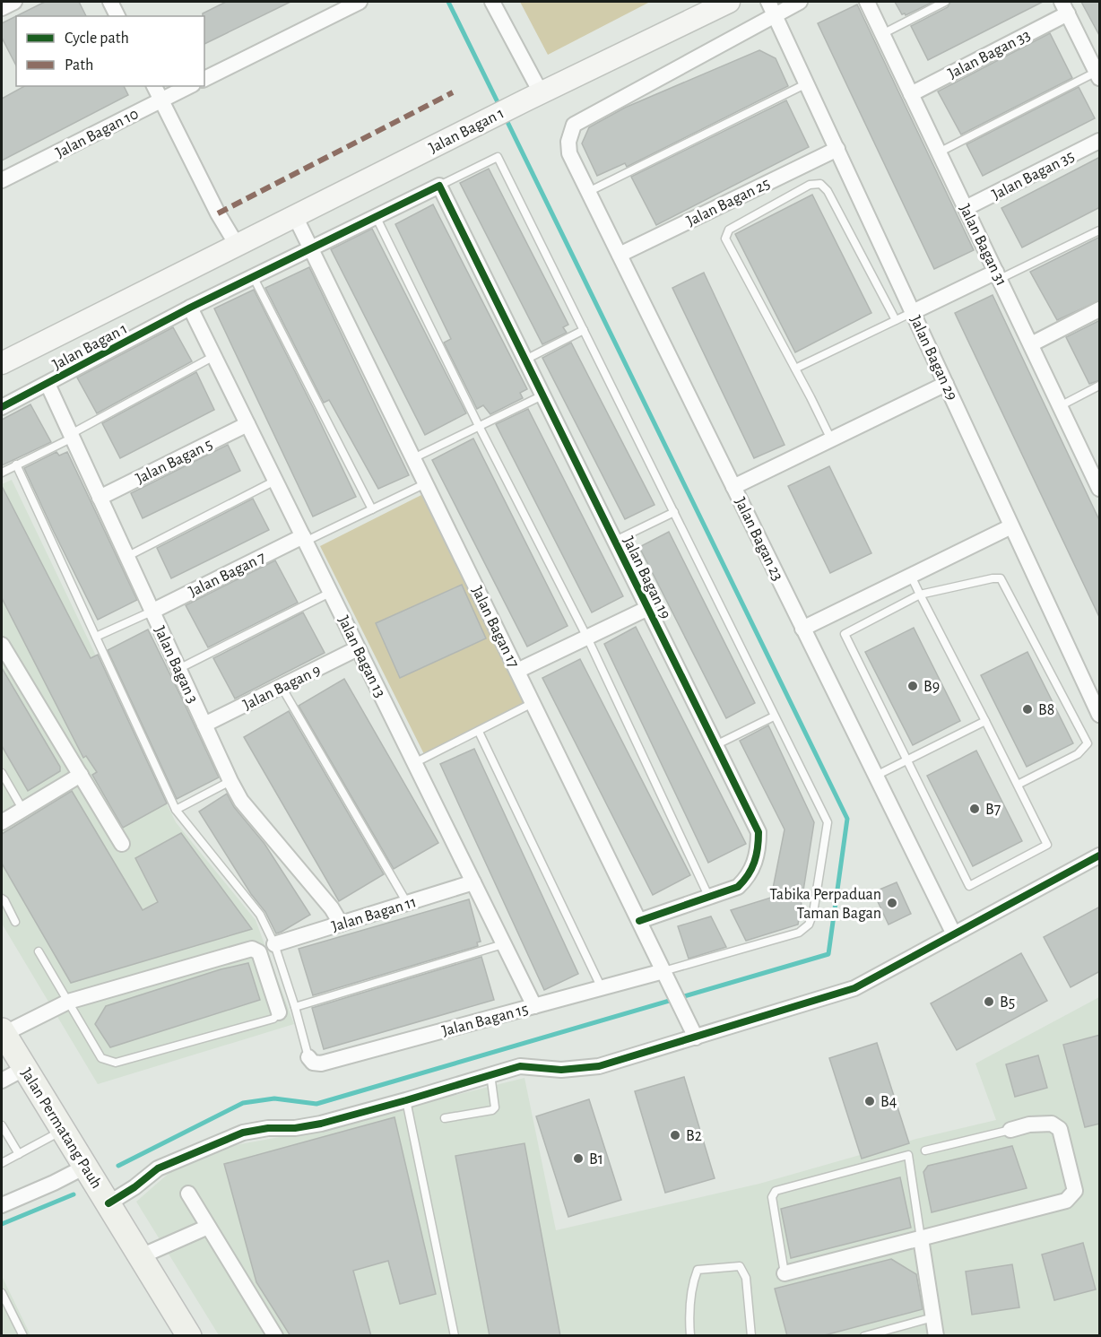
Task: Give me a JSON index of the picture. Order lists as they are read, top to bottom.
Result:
{
  "streets": {
    "main road": ["Jalan Permatang Pauh"],
    "street": [
      "Jalan Bagan 33",
      "Jalan Bagan 1",
      "Jalan Bagan 10",
      "Jalan Bagan 35",
      "Jalan Bagan 25",
      "Jalan Bagan 31",
      "Jalan Bagan 29",
      "Jalan Bagan 5",
      "Jalan Bagan 23",
      "Jalan Bagan 7",
      "Jalan Bagan 19",
      "Jalan Bagan 17",
      "Jalan Bagan 13",
      "Jalan Bagan 3",
      "Jalan Bagan 9",
      "Jalan Bagan 11",
      "Jalan Bagan 15"
    ]
  },
  "crossings": [
    ["Jalan Bagan 33", "Jalan Bagan 31"],
    ["Jalan Bagan 1", "Jalan Bagan 19"],
    ["Jalan Bagan 1", "Jalan Bagan 17"],
    ["Jalan Bagan 1", "Jalan Bagan 13"],
    ["Jalan Bagan 1", "Jalan Bagan 3"],
    ["Jalan Bagan 35", "Jalan Bagan 31"],
    ["Jalan Bagan 25", "Jalan Bagan 29"],
    ["Jalan Bagan 25", "Jalan Bagan 23"],
    ["Jalan Bagan 29", "Jalan Bagan 23"],
    ["Jalan Bagan 5", "Jalan Bagan 13"],
    ["Jalan Bagan 5", "Jalan Bagan 3"],
    ["Jalan Bagan 7", "Jalan Bagan 13"],
    ["Jalan Bagan 7", "Jalan Bagan 3"],
    ["Jalan Bagan 19", "Jalan Bagan 17"],
    ["Jalan Bagan 17", "Jalan Bagan 15"],
    ["Jalan Bagan 13", "Jalan Bagan 9"],
    ["Jalan Bagan 13", "Jalan Bagan 11"],
    ["Jalan Bagan 13", "Jalan Bagan 15"],
    ["Jalan Bagan 3", "Jalan Bagan 9"],
    ["Jalan Bagan 3", "Jalan Bagan 11"]
  ],
  "places": [
    "B9",
    "B8",
    "B7",
    "Tabika Perpaduan Taman Bagan",
    "B5",
    "B4",
    "B2",
    "B1"
  ],
  "legend": ["Cycle path", "Path"]
}
